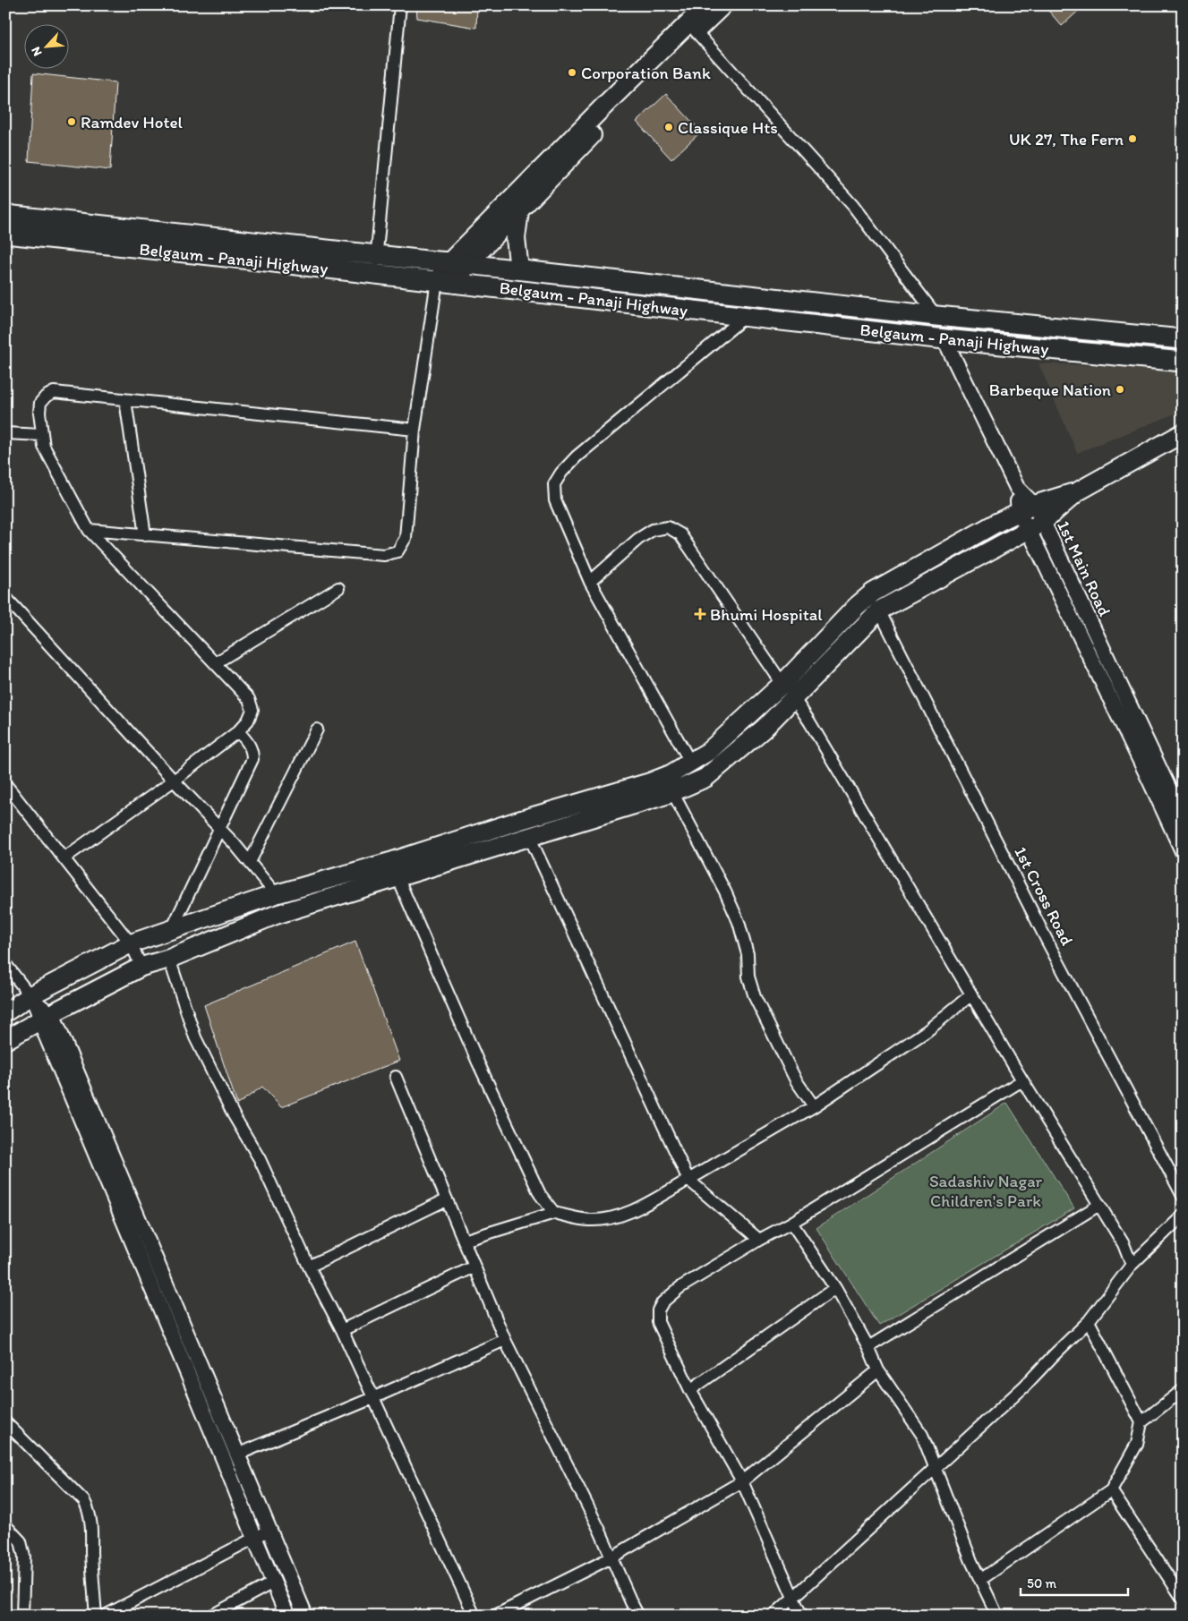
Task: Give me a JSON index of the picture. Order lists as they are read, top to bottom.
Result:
{
  "streets": {
    "highway": ["Belgaum - Panaji Highway"],
    "street": ["1st Main Road", "1st Cross Road"]
  },
  "parks": ["Sadashiv Nagar Children's Park"],
  "places": {
    "other": [
      "Corporation Bank",
      "Ramdev Hotel",
      "Classique Hts",
      "UK 27, The Fern",
      "Barbeque Nation"
    ],
    "health": ["Bhumi Hospital"]
  },
  "scale_bar": "50 m",
  "north": "bottom left"
}
